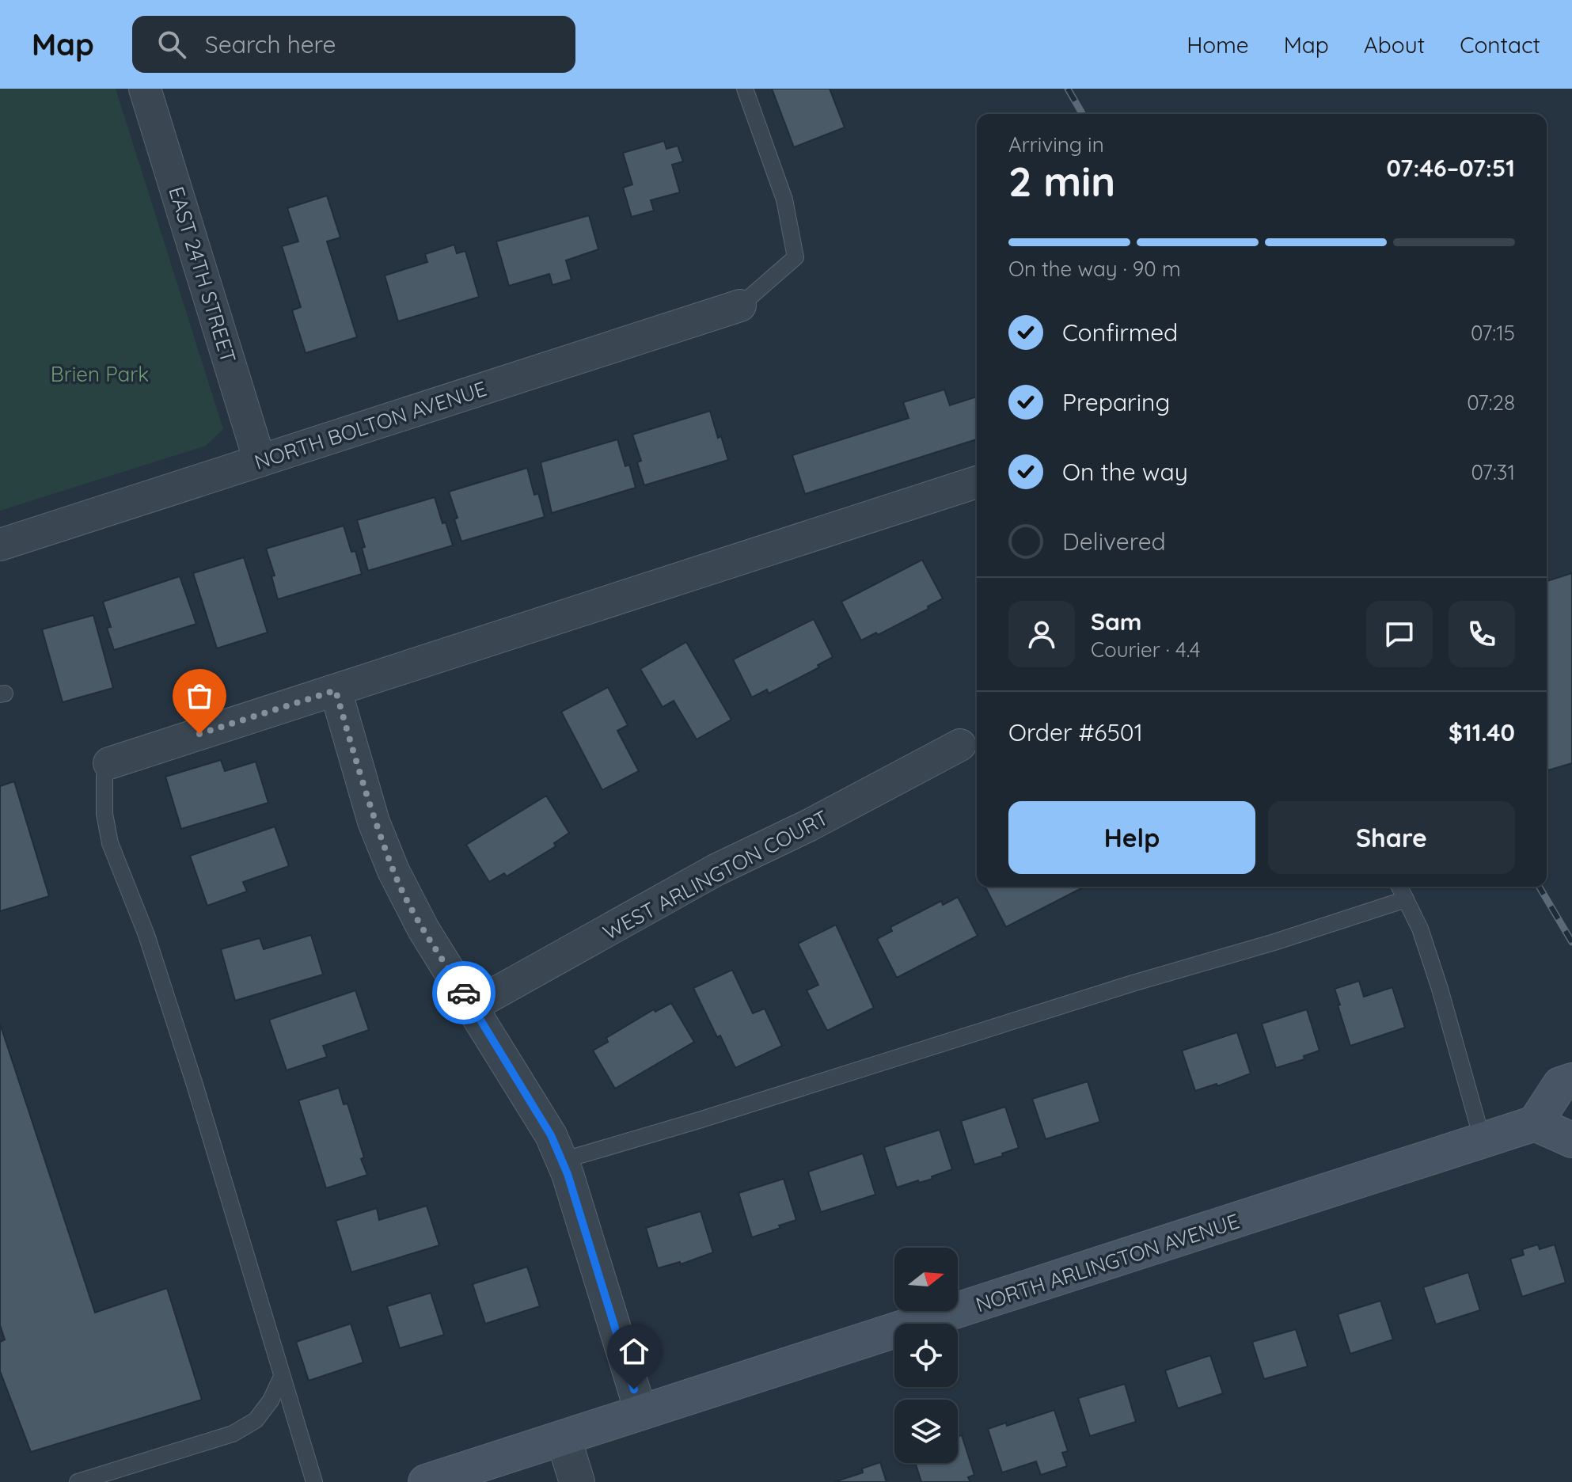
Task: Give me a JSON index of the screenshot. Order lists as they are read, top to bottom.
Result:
{
  "streets": {
    "main road": ["NORTH ARLINGTON AVENUE"],
    "street": ["EAST 24TH STREET", "NORTH BOLTON AVENUE", "WEST ARLINGTON COURT"]
  },
  "crossings": [
    ["EAST 24TH STREET", "NORTH BOLTON AVENUE"]
  ],
  "parks": ["Brien Park"],
  "north": "right",
  "page": {
    "header": "Map",
    "search": "Search here",
    "nav": [
      "Home",
      "Map",
      "About",
      "Contact"
    ],
    "heading": ["2 min", "Arriving in", "07:46–07:51"],
    "panel": [
      "Sam",
      "Courier · 4.4",
      "Order #6501",
      "$11.40"
    ],
    "bar": "On the way · 90 m",
    "list": [
      ["Confirmed", "07:15"],
      ["Preparing", "07:28"],
      ["On the way", "07:31"],
      "Delivered"
    ],
    "buttons": ["Help", "Share"]
  }
}
